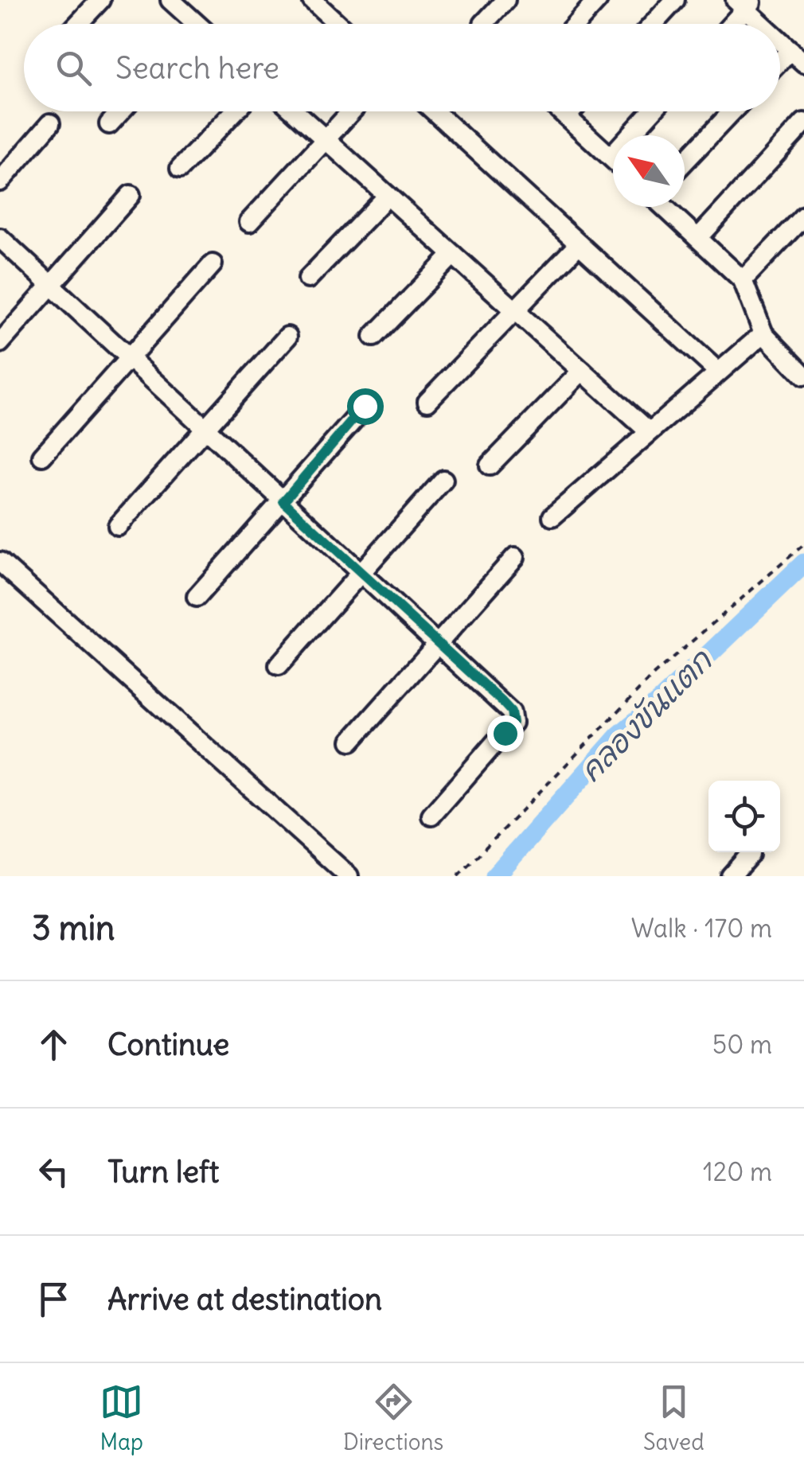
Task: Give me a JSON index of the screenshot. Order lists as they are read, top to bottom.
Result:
{
  "water": ["คลองขันแตก"],
  "north": "top left",
  "page": {
    "search": "Search here",
    "heading": ["3 min", "Walk · 170 m"],
    "list": [
      ["Continue", "50 m"],
      ["Turn left", "120 m"],
      "Arrive at destination"
    ],
    "nav": ["Map", "Directions", "Saved"]
  }
}
